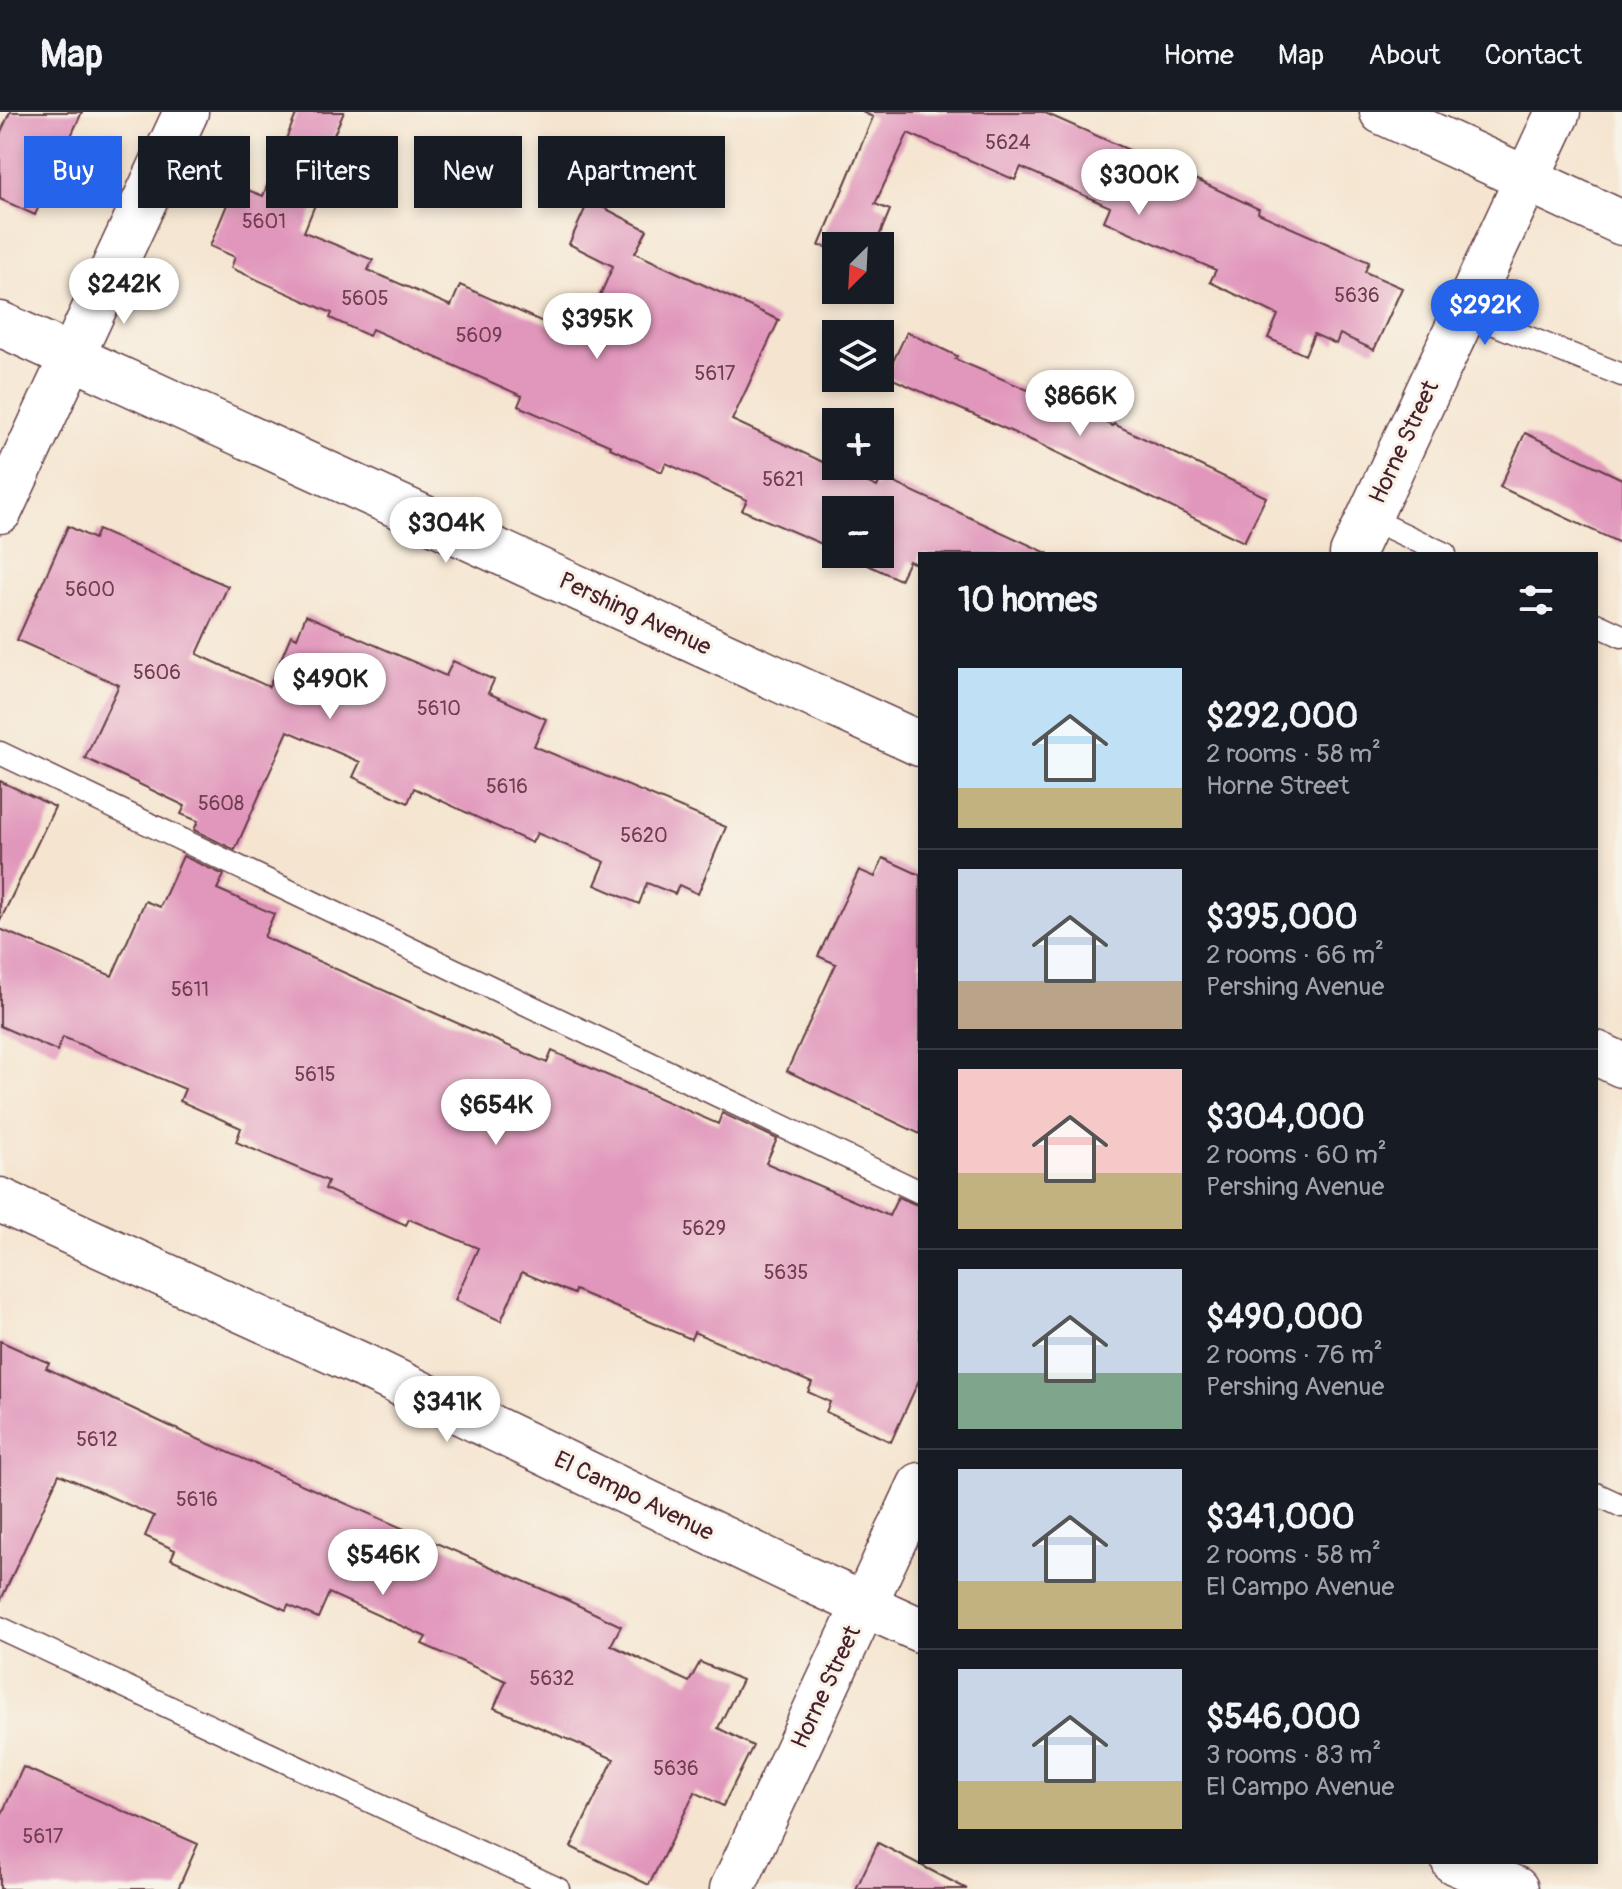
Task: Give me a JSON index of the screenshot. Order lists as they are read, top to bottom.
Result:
{
  "streets": {
    "street": ["Horne Street", "Pershing Avenue", "El Campo Avenue"]
  },
  "crossings": [
    ["Horne Street", "El Campo Avenue"]
  ],
  "house_numbers": [
    "5624",
    "5601",
    "5636",
    "5605",
    "5609",
    "5617",
    "5621",
    "5600",
    "5606",
    "5610",
    "5616",
    "5608",
    "5620",
    "5611",
    "5615",
    "5629",
    "5635",
    "5612",
    "5616",
    "5632",
    "5636",
    "5617"
  ],
  "north": "bottom left",
  "page": {
    "header": "Map",
    "nav": [
      "Home",
      "Map",
      "About",
      "Contact"
    ],
    "chip": [
      "Buy",
      "Rent",
      "Filters",
      "New",
      "Apartment"
    ],
    "price": [
      "$300K",
      "$242K",
      "$292K",
      "$395K",
      "$866K",
      "$304K",
      "$490K",
      "$654K",
      "$341K",
      "$546K"
    ],
    "map_buttons": ["+", "−"],
    "heading": "10 homes",
    "list": [
      {
        "name": "$292,000",
        "note": "2 rooms · 58 m² · Horne Street"
      },
      {
        "name": "$395,000",
        "note": "2 rooms · 66 m² · Pershing Avenue"
      },
      {
        "name": "$304,000",
        "note": "2 rooms · 60 m² · Pershing Avenue"
      },
      {
        "name": "$490,000",
        "note": "2 rooms · 76 m² · Pershing Avenue"
      },
      {
        "name": "$341,000",
        "note": "2 rooms · 58 m² · El Campo Avenue"
      },
      {
        "name": "$546,000",
        "note": "3 rooms · 83 m² · El Campo Avenue"
      }
    ]
  }
}
